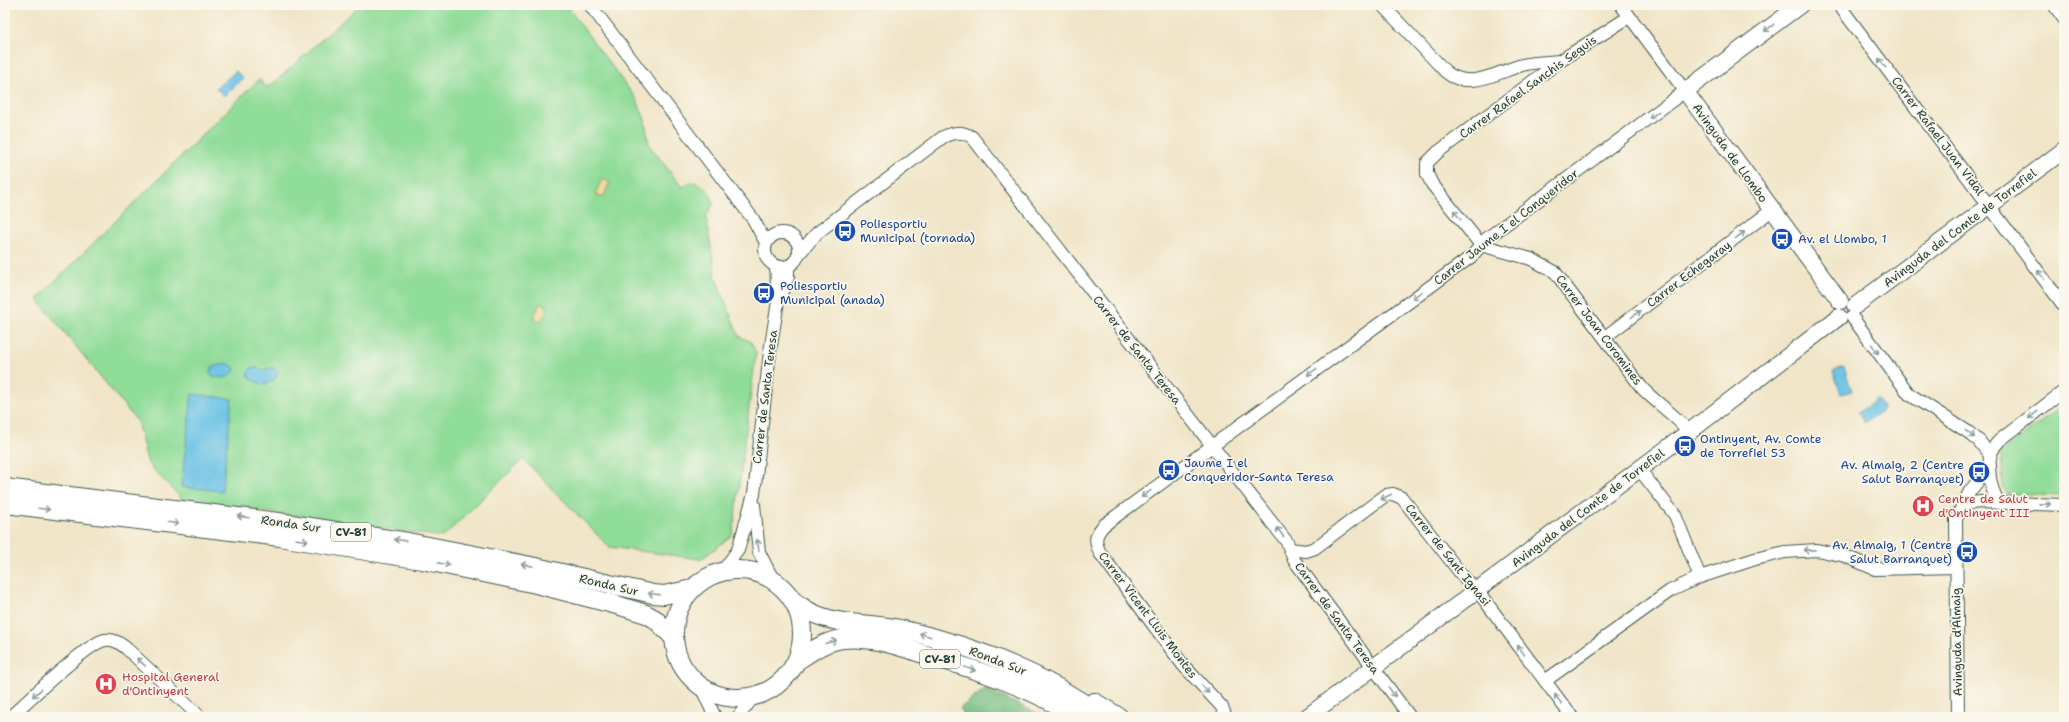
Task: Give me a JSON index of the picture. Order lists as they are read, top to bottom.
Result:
{
  "streets": {
    "main road": ["Ronda Sur", "CV-81"],
    "street": [
      "Carrer Rafael Sanchis Seguis",
      "Carrer Rafael Juan Vidal",
      "Avinguda de Llombo",
      "Carrer Jaume I el Conqueridor",
      "Avinguda del Comte de Torrefiel",
      "Carrer Echegaray",
      "Carrer Joan Coromines",
      "Carrer de Santa Teresa",
      "Carrer de Sant Ignasi",
      "Carrer Vicent Lluis Montes",
      "Avinguda d'Almaig"
    ]
  },
  "crossings": [
    ["Carrer Rafael Sanchis Seguis", "Avinguda de Llombo"],
    ["Carrer Rafael Sanchis Seguis", "Carrer Jaume I el Conqueridor"],
    ["Carrer Rafael Sanchis Seguis", "Carrer Joan Coromines"],
    ["Carrer Rafael Juan Vidal", "Avinguda del Comte de Torrefiel"],
    ["Avinguda de Llombo", "Carrer Jaume I el Conqueridor"],
    ["Avinguda de Llombo", "Avinguda del Comte de Torrefiel"],
    ["Avinguda de Llombo", "Carrer Echegaray"],
    ["Carrer Jaume I el Conqueridor", "Carrer Joan Coromines"],
    ["Carrer Jaume I el Conqueridor", "Carrer de Santa Teresa"],
    ["Carrer Jaume I el Conqueridor", "Carrer Vicent Lluis Montes"],
    ["Avinguda del Comte de Torrefiel", "Carrer Joan Coromines"],
    ["Avinguda del Comte de Torrefiel", "Carrer de Santa Teresa"],
    ["Avinguda del Comte de Torrefiel", "Carrer de Sant Ignasi"],
    ["Carrer Echegaray", "Carrer Joan Coromines"],
    ["Carrer de Santa Teresa", "Ronda Sur"],
    ["Carrer de Santa Teresa", "CV-81"],
    ["Carrer de Santa Teresa", "Carrer de Sant Ignasi"],
    ["Carrer de Santa Teresa", "Carrer Vicent Lluis Montes"],
    ["Ronda Sur", "CV-81"]
  ],
  "one_way": [
    "Carrer Rafael Juan Vidal",
    "Carrer Jaume I el Conqueridor",
    "Carrer Echegaray",
    "Carrer de Sant Ignasi"
  ],
  "places": {
    "bus stop": [
      "Poliesportiu Municipal (tornada)",
      "Av. el Llombo, 1",
      "Poliesportiu Municipal (anada)",
      "Ontinyent, Av. Comte de Torrefiel 53",
      "Jaume I el Conqueridor-Santa Teresa",
      "Av. Almaig, 2 (Centre Salut Barranquet)",
      "Av. Almaig, 1 (Centre Salut Barranquet)"
    ],
    "hospital": ["Centre de Salut d'Ontinyent III", "Hospital General d'Ontinyent"]
  }
}
